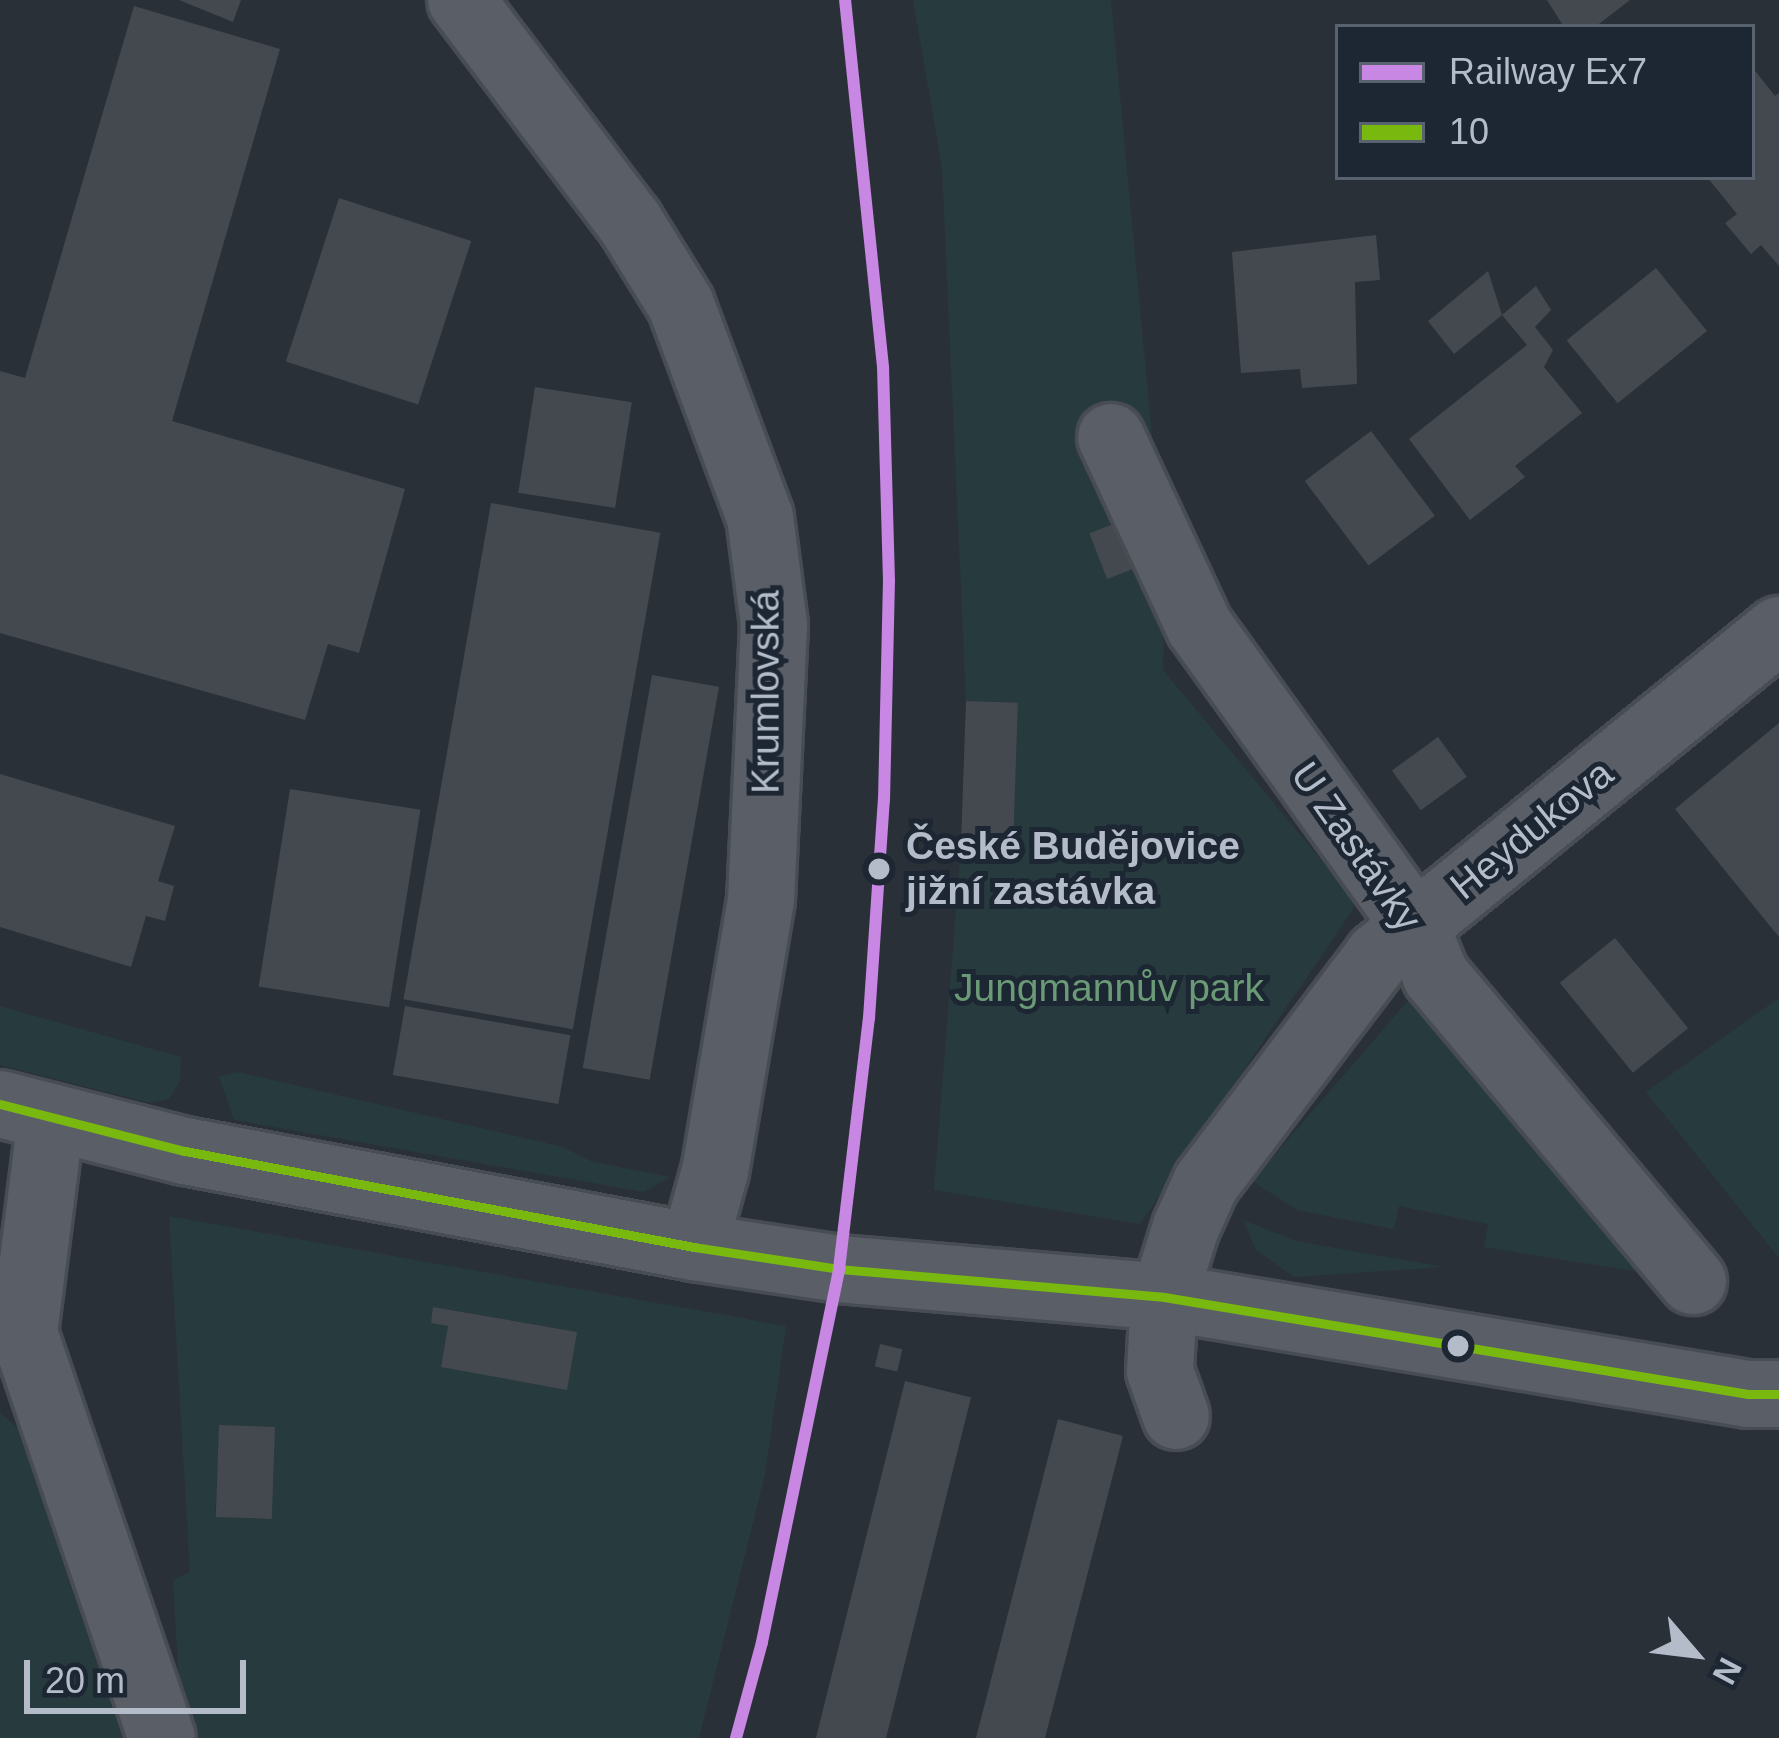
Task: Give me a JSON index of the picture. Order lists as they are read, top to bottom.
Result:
{
  "streets": {
    "street": ["Krumlovská", "Heydukova", "U Zastávky"]
  },
  "crossings": [
    ["Heydukova", "U Zastávky"]
  ],
  "parks": ["Jungmannův park"],
  "places": ["České Budějovice jižní zastávka"],
  "lines": ["rail line Ex7", "transit line 10"],
  "legend": ["Railway Ex7", "10"],
  "scale_bar": "20 m",
  "north": "bottom right"
}
